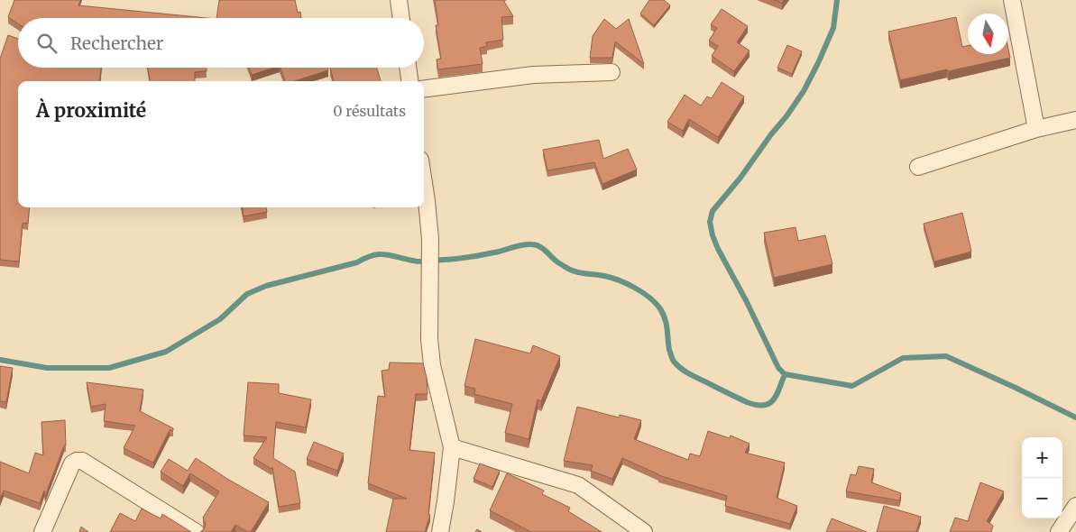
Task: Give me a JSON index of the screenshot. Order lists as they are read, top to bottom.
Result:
{
  "north": "bottom",
  "page": {
    "search": "Rechercher",
    "heading": ["À proximité", "0 résultats"],
    "map_buttons": ["+", "−"]
  }
}
